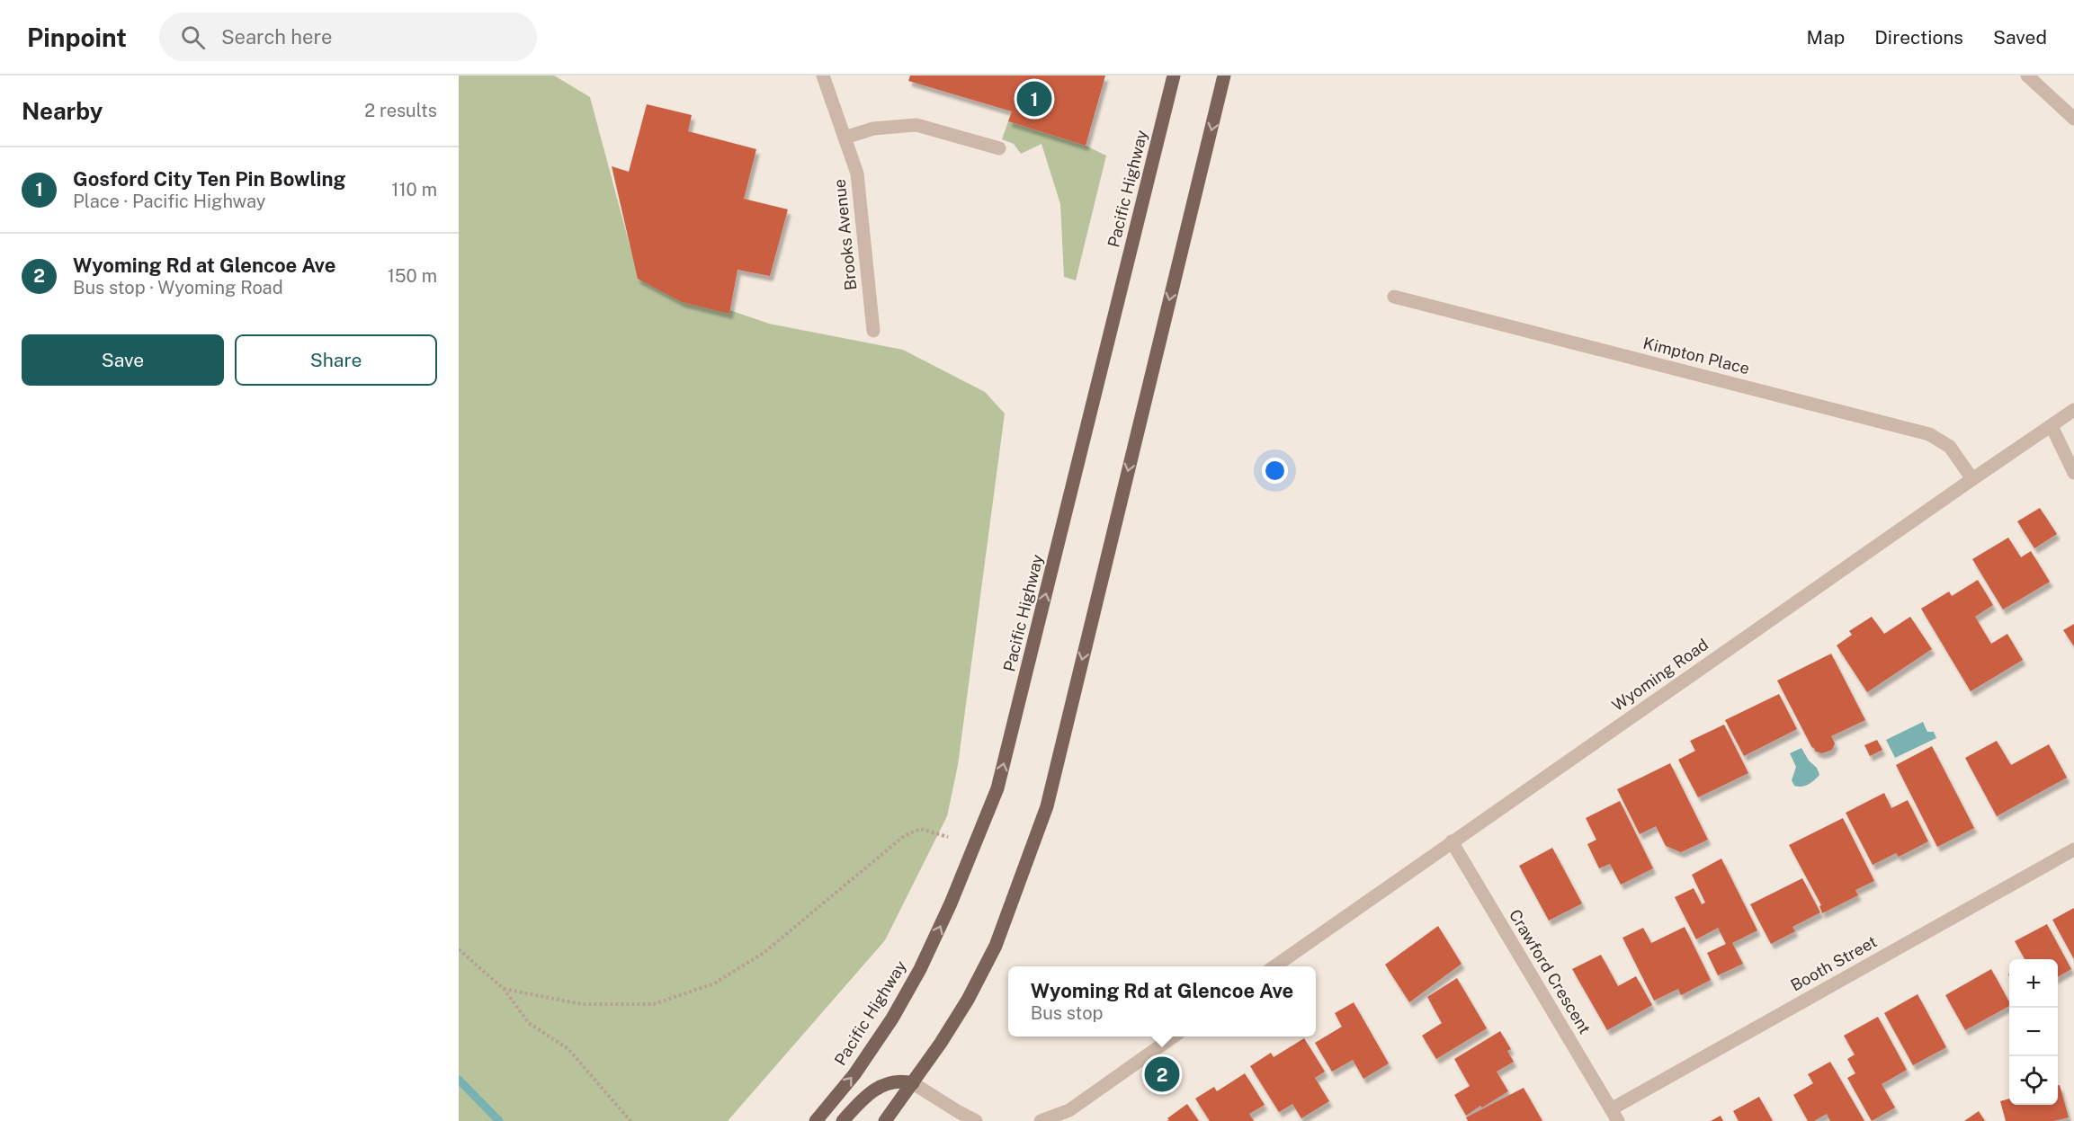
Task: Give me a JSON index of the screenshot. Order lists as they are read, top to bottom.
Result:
{
  "streets": {
    "main road": ["Pacific Highway"],
    "street": [
      "Brooks Avenue",
      "Kimpton Place",
      "Wyoming Road",
      "Booth Street",
      "Crawford Crescent"
    ]
  },
  "crossings": [
    ["Kimpton Place", "Wyoming Road"],
    ["Wyoming Road", "Crawford Crescent"],
    ["Booth Street", "Crawford Crescent"]
  ],
  "page": {
    "header": "Pinpoint",
    "search": "Search here",
    "nav": ["Map", "Directions", "Saved"],
    "heading": ["Nearby", "2 results"],
    "pins": ["1", "2"],
    "list": [
      {
        "mark": "1",
        "name": "Gosford City Ten Pin Bowling",
        "note": "Place · Pacific Highway",
        "value": "110 m"
      },
      {
        "mark": "2",
        "name": "Wyoming Rd at Glencoe Ave",
        "note": "Bus stop · Wyoming Road",
        "value": "150 m"
      }
    ],
    "buttons": ["Save", "Share"],
    "map_buttons": ["+", "−"],
    "popup": ["Wyoming Rd at Glencoe Ave", "Bus stop"]
  }
}
